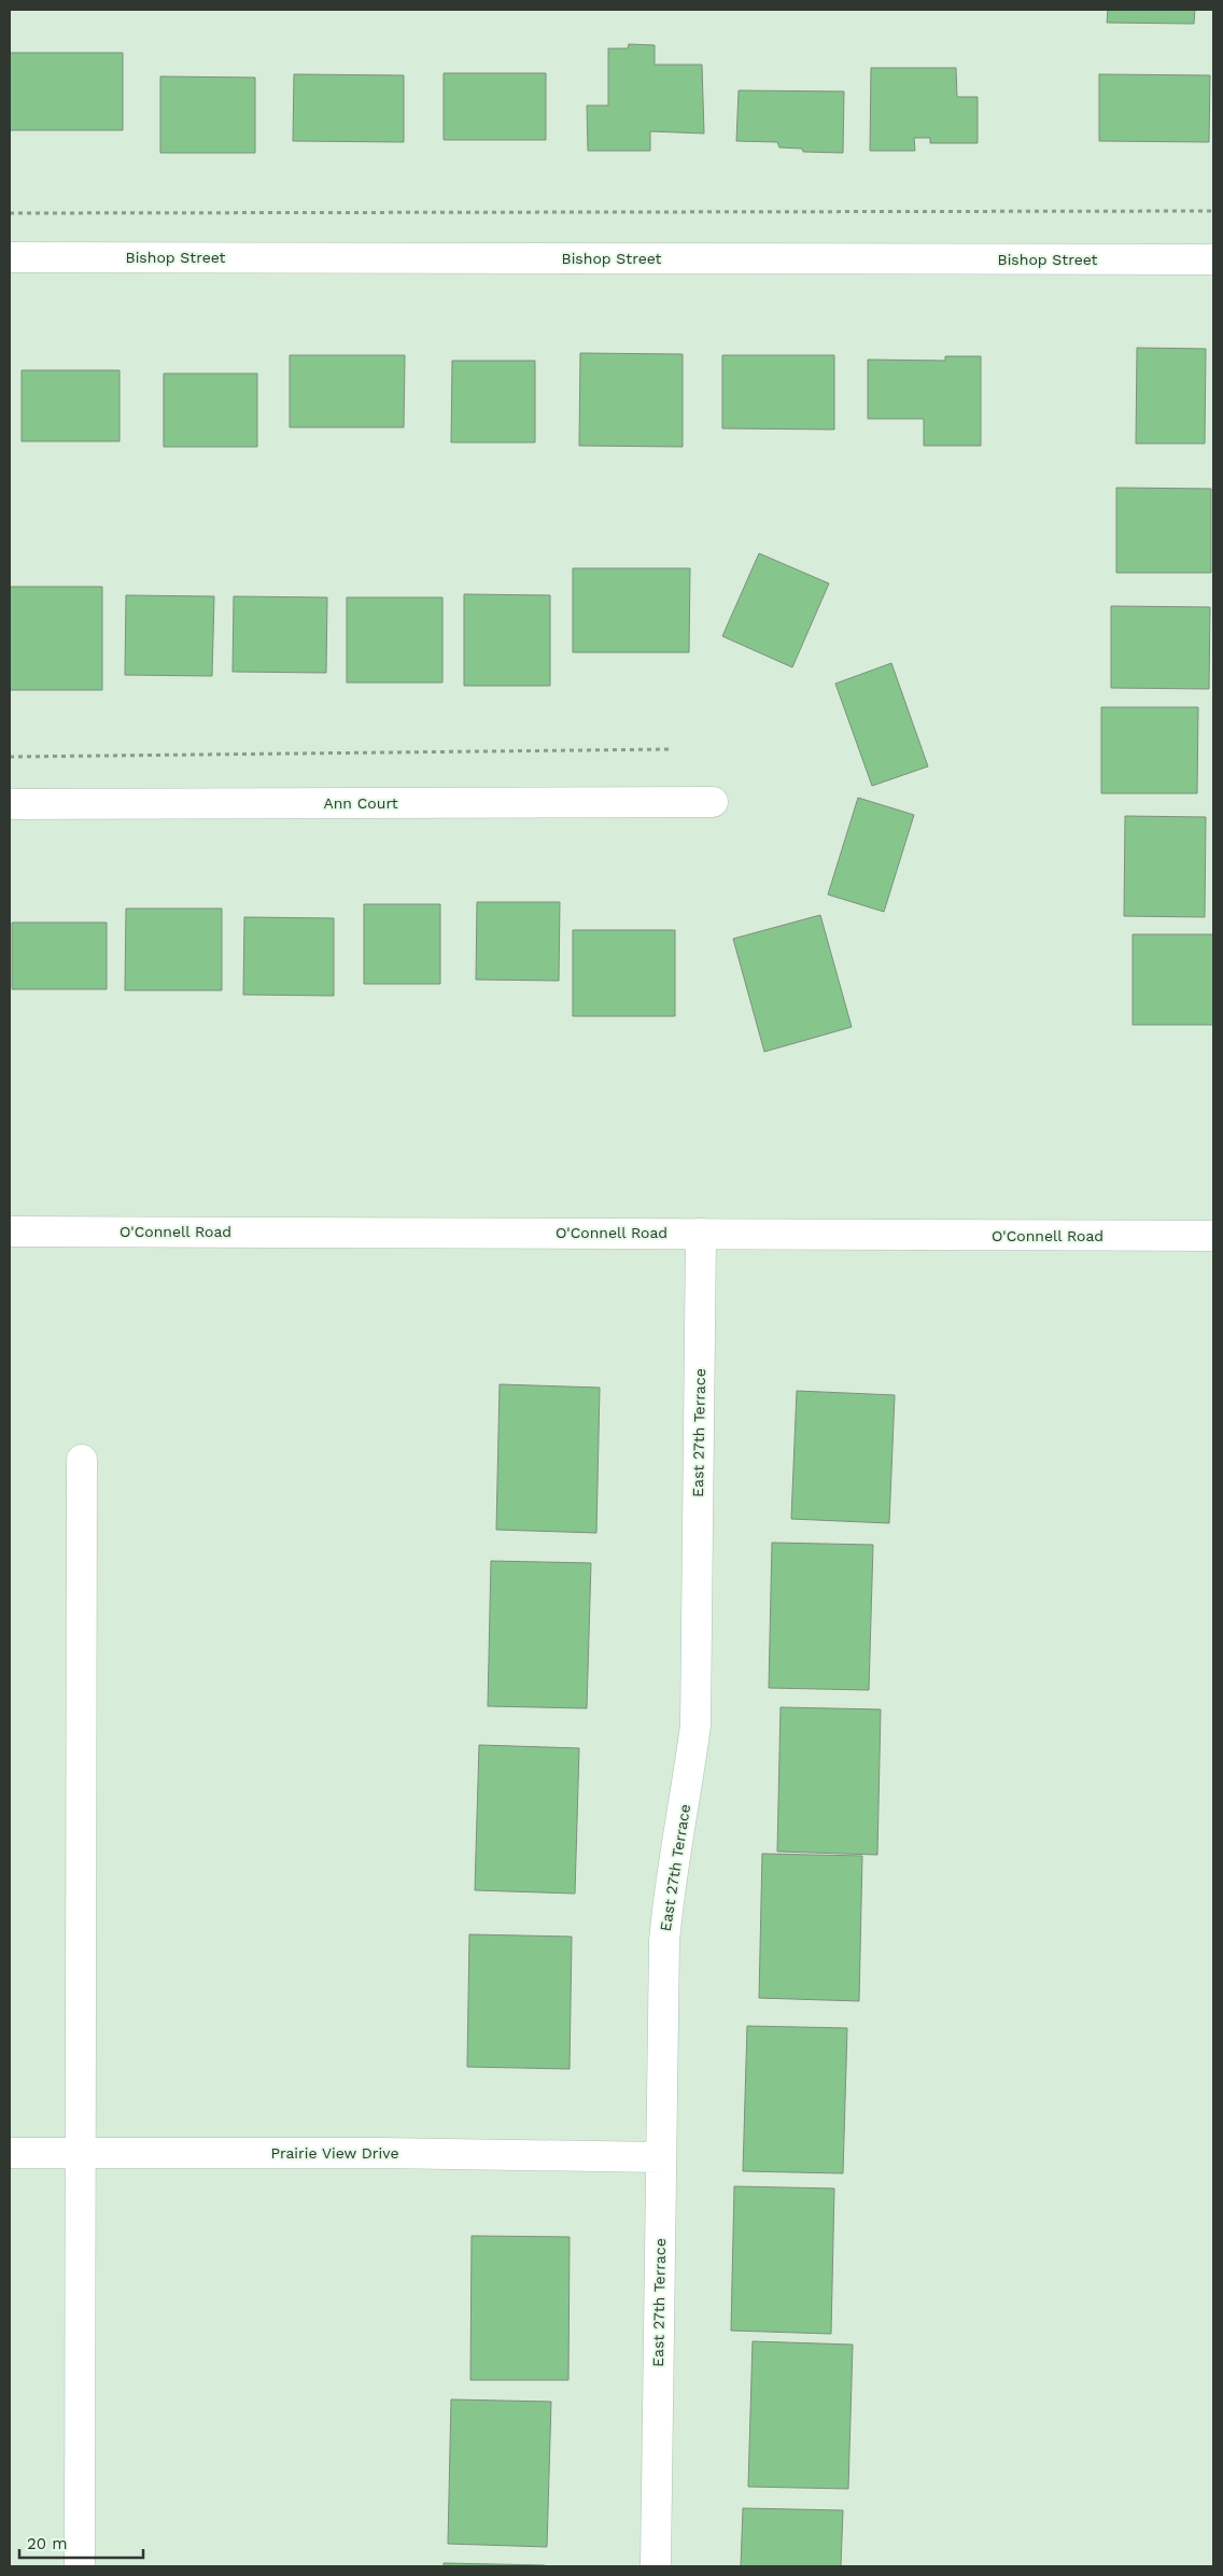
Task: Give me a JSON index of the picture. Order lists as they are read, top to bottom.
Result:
{
  "streets": {
    "street": [
      "Bishop Street",
      "Ann Court",
      "O'Connell Road",
      "East 27th Terrace",
      "Prairie View Drive"
    ]
  },
  "crossings": [
    ["O'Connell Road", "East 27th Terrace"],
    ["East 27th Terrace", "Prairie View Drive"]
  ],
  "scale_bar": "20 m"
}
